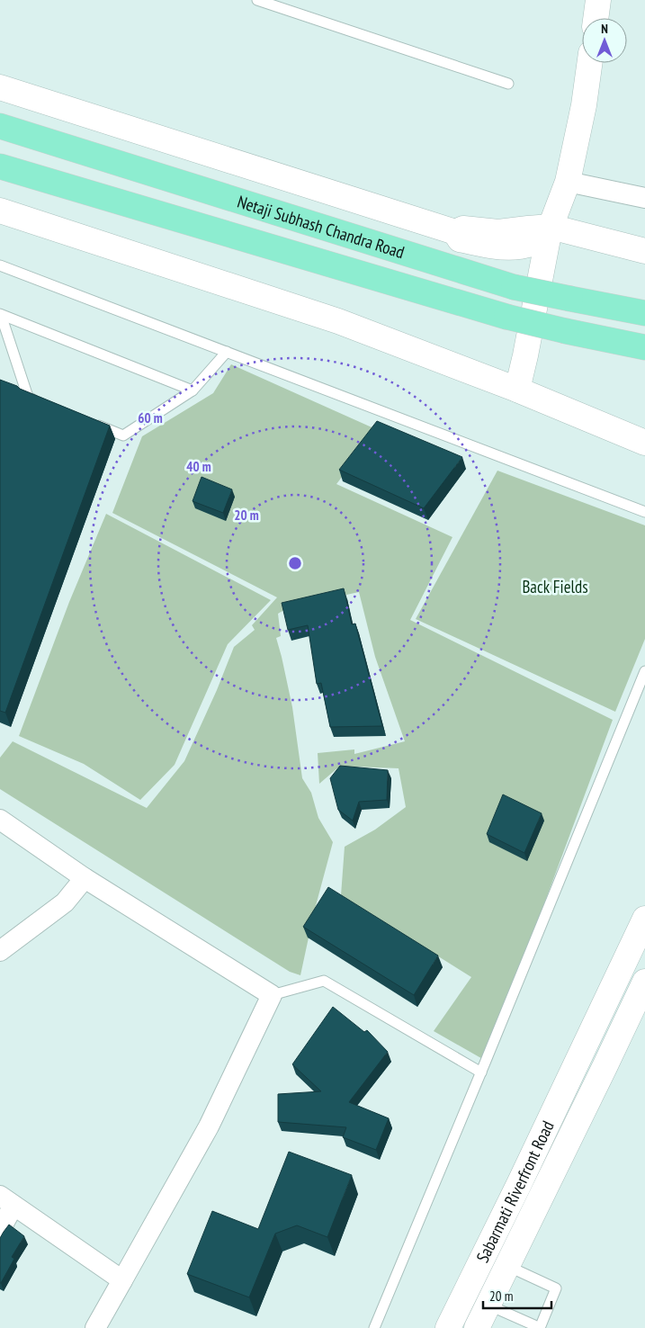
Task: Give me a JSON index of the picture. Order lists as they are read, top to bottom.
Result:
{
  "streets": {
    "main road": ["Netaji Subhash Chandra Road"],
    "street": ["Sabarmati Riverfront Road"]
  },
  "parks": ["Back Fields"],
  "scale_bar": "20 m",
  "north": "top",
  "rings": ["60 m", "40 m", "20 m"]
}
